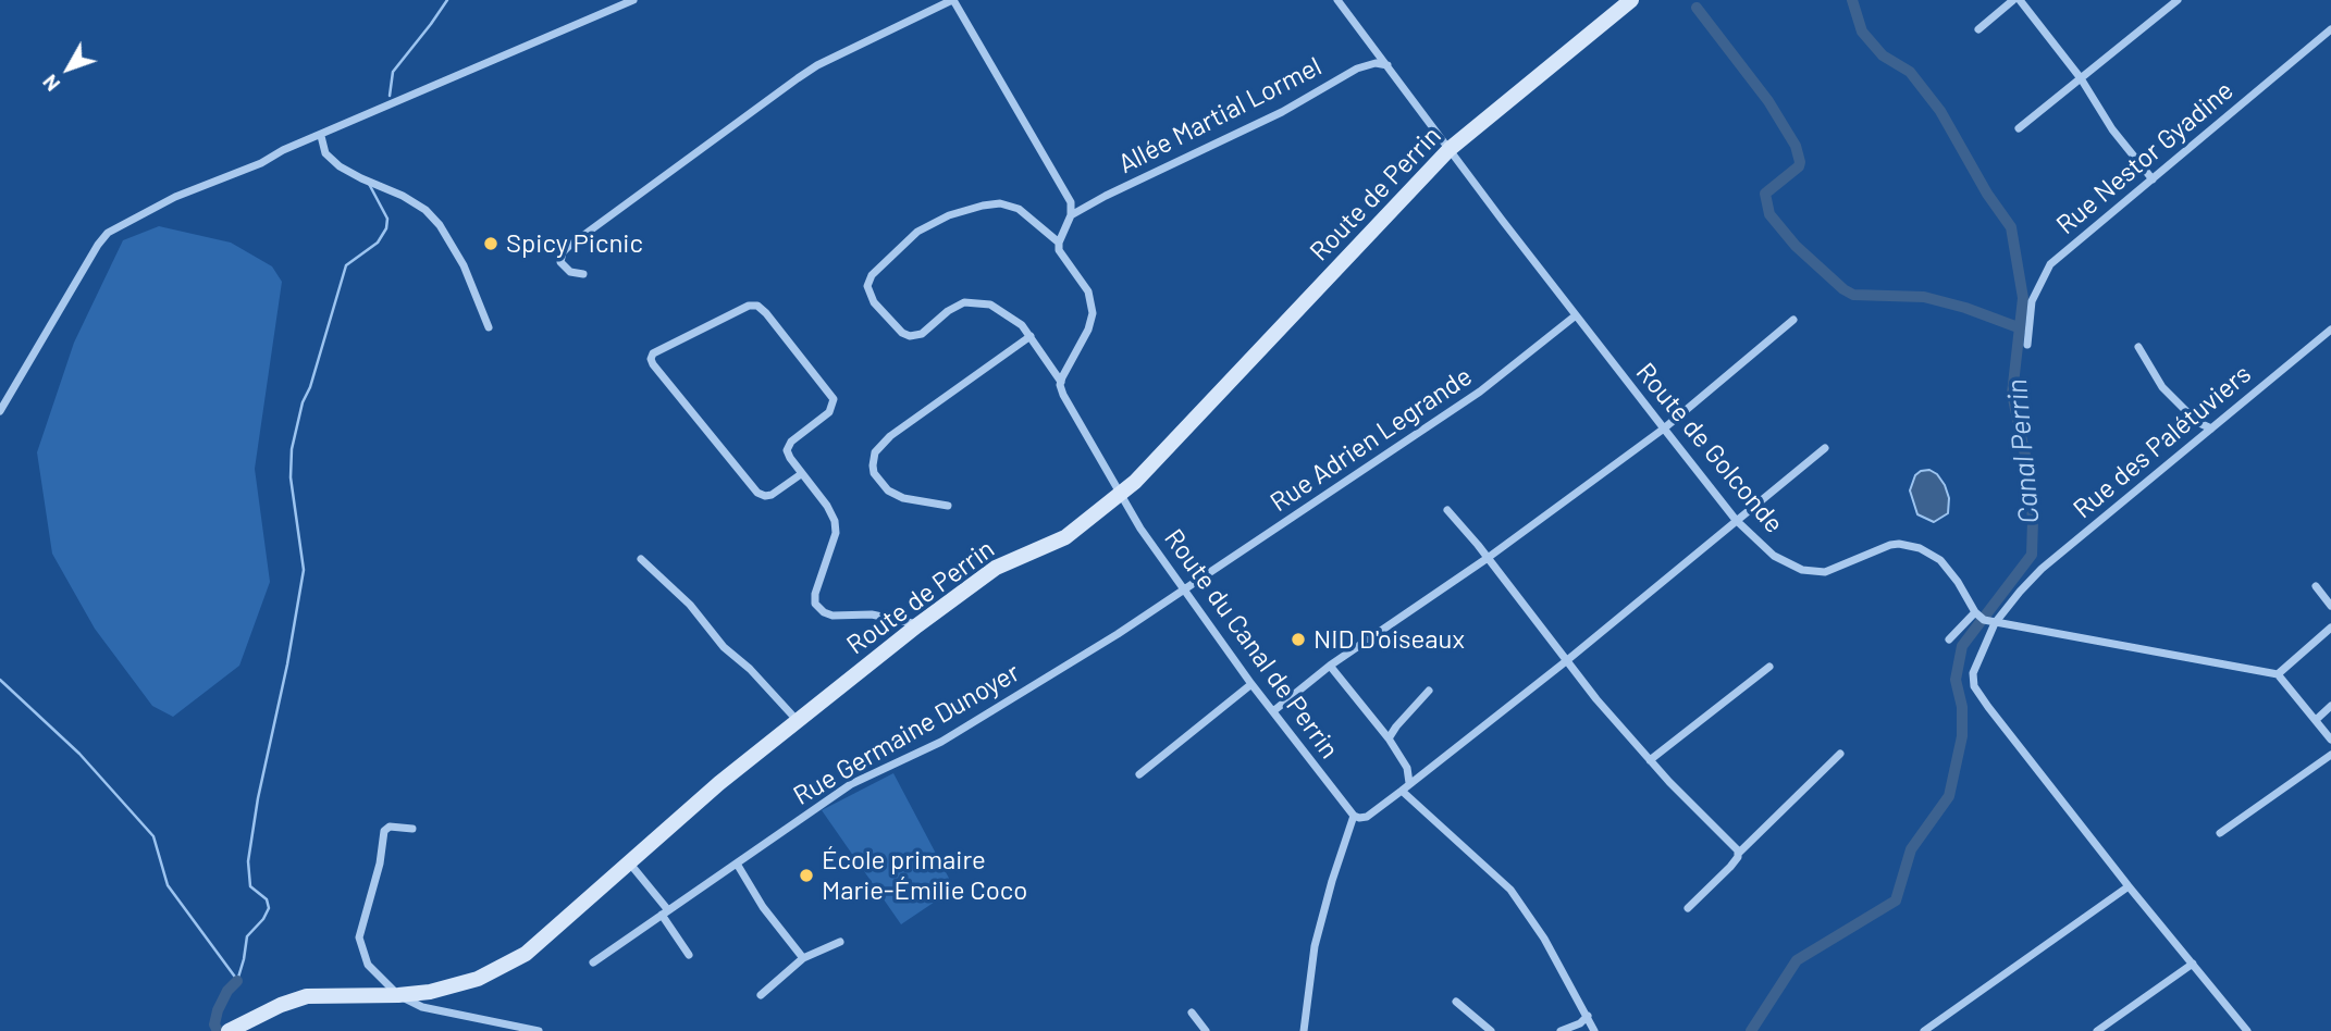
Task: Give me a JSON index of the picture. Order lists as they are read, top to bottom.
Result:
{
  "streets": {
    "main road": ["Route de Perrin"],
    "street": [
      "Allée Martial Lormel",
      "Rue Nestor Gyadine",
      "Rue Adrien Legrande",
      "Rue des Palétuviers",
      "Route de Golconde",
      "Route du Canal de Perrin",
      "Rue Germaine Dunoyer"
    ]
  },
  "crossings": [
    ["Allée Martial Lormel", "Route de Golconde"],
    ["Route de Perrin", "Route de Golconde"],
    ["Route de Perrin", "Route du Canal de Perrin"],
    ["Rue Adrien Legrande", "Route de Golconde"],
    ["Rue Adrien Legrande", "Route du Canal de Perrin"],
    ["Rue Adrien Legrande", "Rue Germaine Dunoyer"],
    ["Route du Canal de Perrin", "Rue Germaine Dunoyer"]
  ],
  "water": ["Canal Perrin"],
  "places": ["Spicy Picnic", "NID D'oiseaux", "École primaire Marie-Émilie Coco"],
  "north": "bottom left"
}
